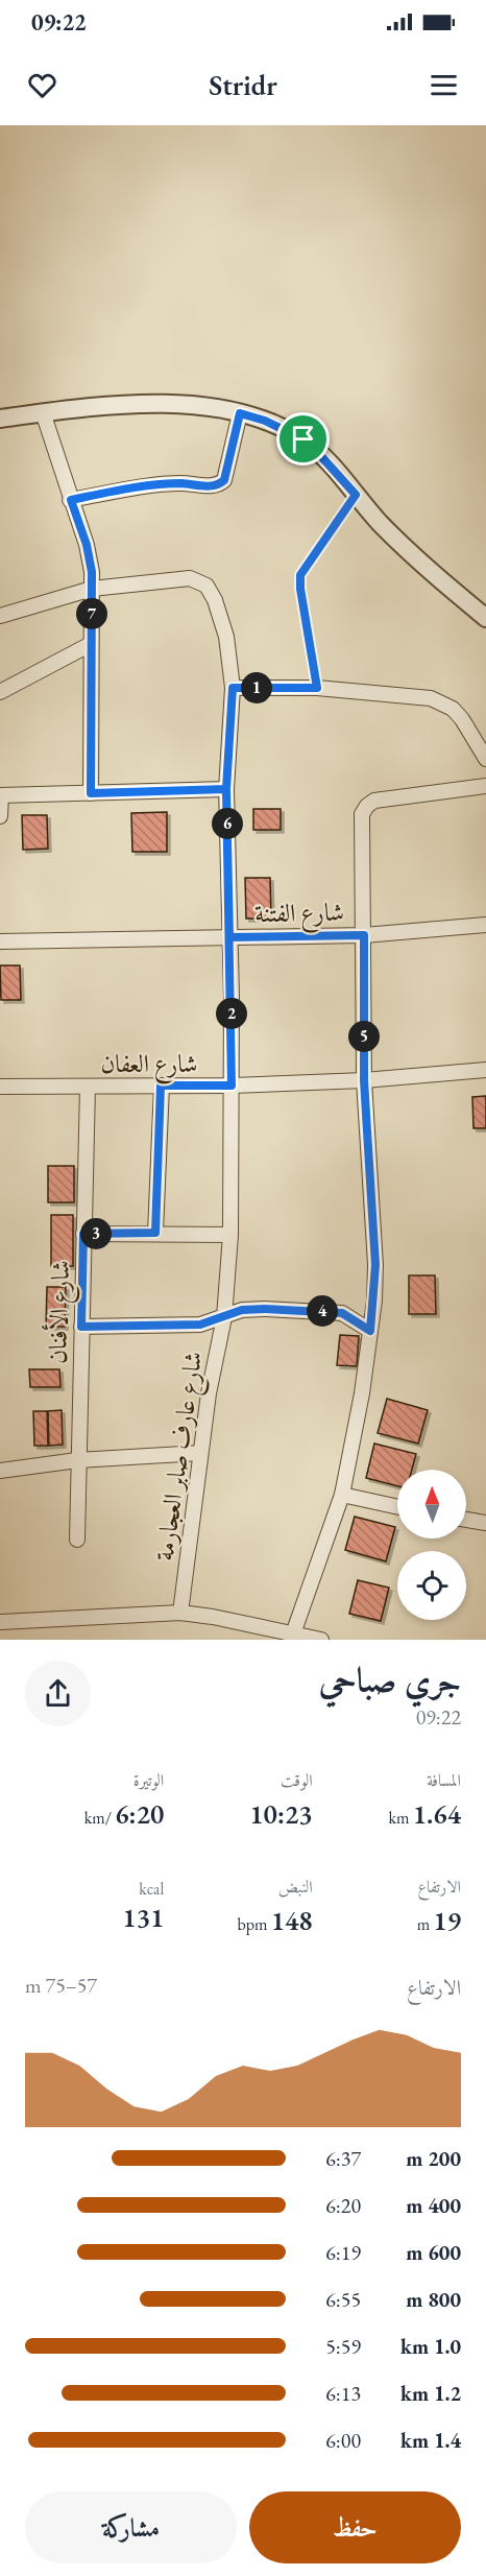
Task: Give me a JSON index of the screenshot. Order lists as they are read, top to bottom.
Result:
{
  "streets": {
    "street": [
      "شارع الفتنة",
      "شارع العفان",
      "شارع الأفنان",
      "شارع عارف صابر العجارمة"
    ]
  },
  "crossings": [
    ["شارع الفتنة", "شارع عارف صابر العجارمة"],
    ["شارع العفان", "شارع الأفنان"],
    ["شارع العفان", "شارع عارف صابر العجارمة"]
  ],
  "north": "top",
  "page": {
    "status": "09:22",
    "header": "Stridr",
    "pins": [
      "7",
      "1",
      "6",
      "2",
      "5",
      "3",
      "4"
    ],
    "heading": ["جري صباحي", "09:22"],
    "stats": [
      ["المسافة", "1.64 km"],
      ["الوقت", "10:23"],
      ["الوتيرة", "6:20 /km"],
      ["الارتفاع", "19 m"],
      ["النبض", "148 bpm"],
      ["kcal", "131"]
    ],
    "chart": ["الارتفاع", "57–75 m"],
    "list": [
      {
        "name": "200 m",
        "note": "6:37"
      },
      {
        "name": "400 m",
        "note": "6:20"
      },
      {
        "name": "600 m",
        "note": "6:19"
      },
      {
        "name": "800 m",
        "note": "6:55"
      },
      {
        "name": "1.0 km",
        "note": "5:59"
      },
      {
        "name": "1.2 km",
        "note": "6:13"
      },
      {
        "name": "1.4 km",
        "note": "6:00"
      }
    ],
    "buttons": ["حفظ", "مشاركة"]
  }
}
